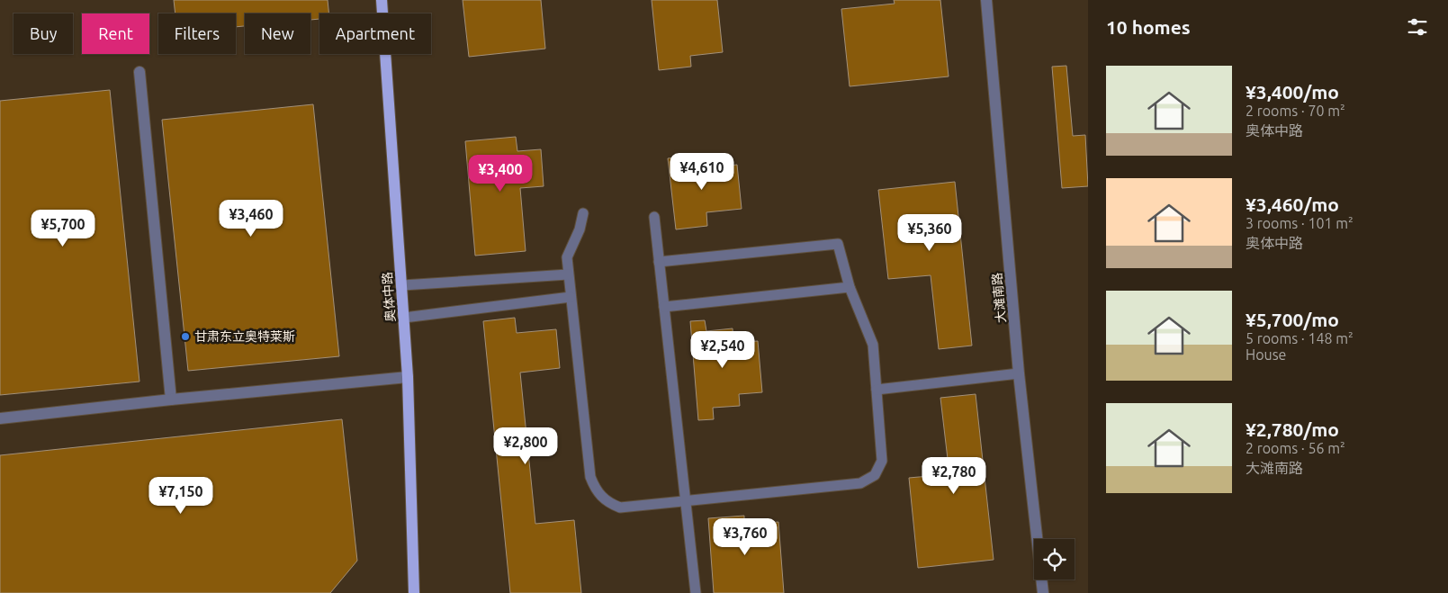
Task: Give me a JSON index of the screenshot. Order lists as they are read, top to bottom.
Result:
{
  "streets": {
    "main road": ["奥体中路"],
    "street": ["大滩南路"]
  },
  "places": ["甘肃东立奥特莱斯"],
  "page": {
    "heading": "10 homes",
    "chip": [
      "Buy",
      "Rent",
      "Filters",
      "New",
      "Apartment"
    ],
    "list": [
      {
        "name": "¥3,400/mo",
        "note": "2 rooms · 70 m² · 奥体中路"
      },
      {
        "name": "¥3,460/mo",
        "note": "3 rooms · 101 m² · 奥体中路"
      },
      {
        "name": "¥5,700/mo",
        "note": "5 rooms · 148 m² · House"
      },
      {
        "name": "¥2,780/mo",
        "note": "2 rooms · 56 m² · 大滩南路"
      }
    ],
    "price": [
      "¥4,610",
      "¥3,400",
      "¥3,460",
      "¥5,700",
      "¥5,360",
      "¥2,540",
      "¥2,800",
      "¥2,780",
      "¥7,150",
      "¥3,760"
    ]
  }
}
